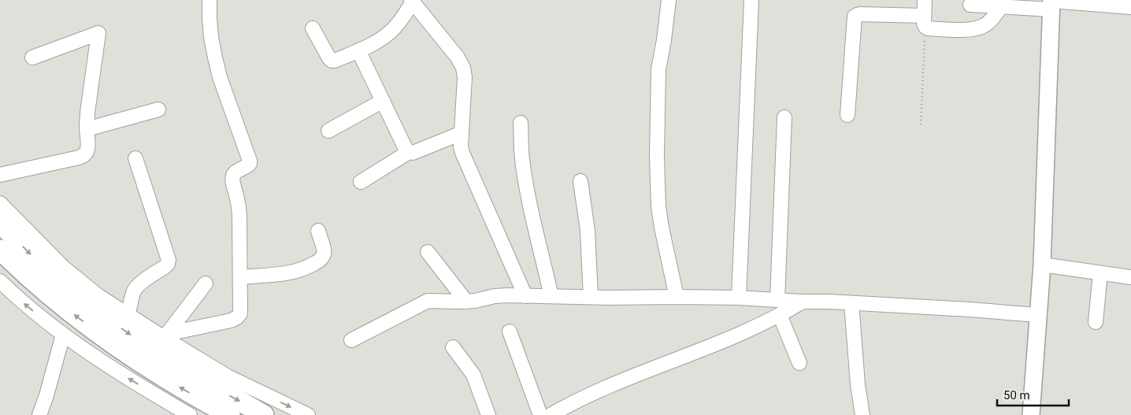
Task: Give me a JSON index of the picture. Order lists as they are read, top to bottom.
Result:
{
  "scale_bar": "50 m"
}
